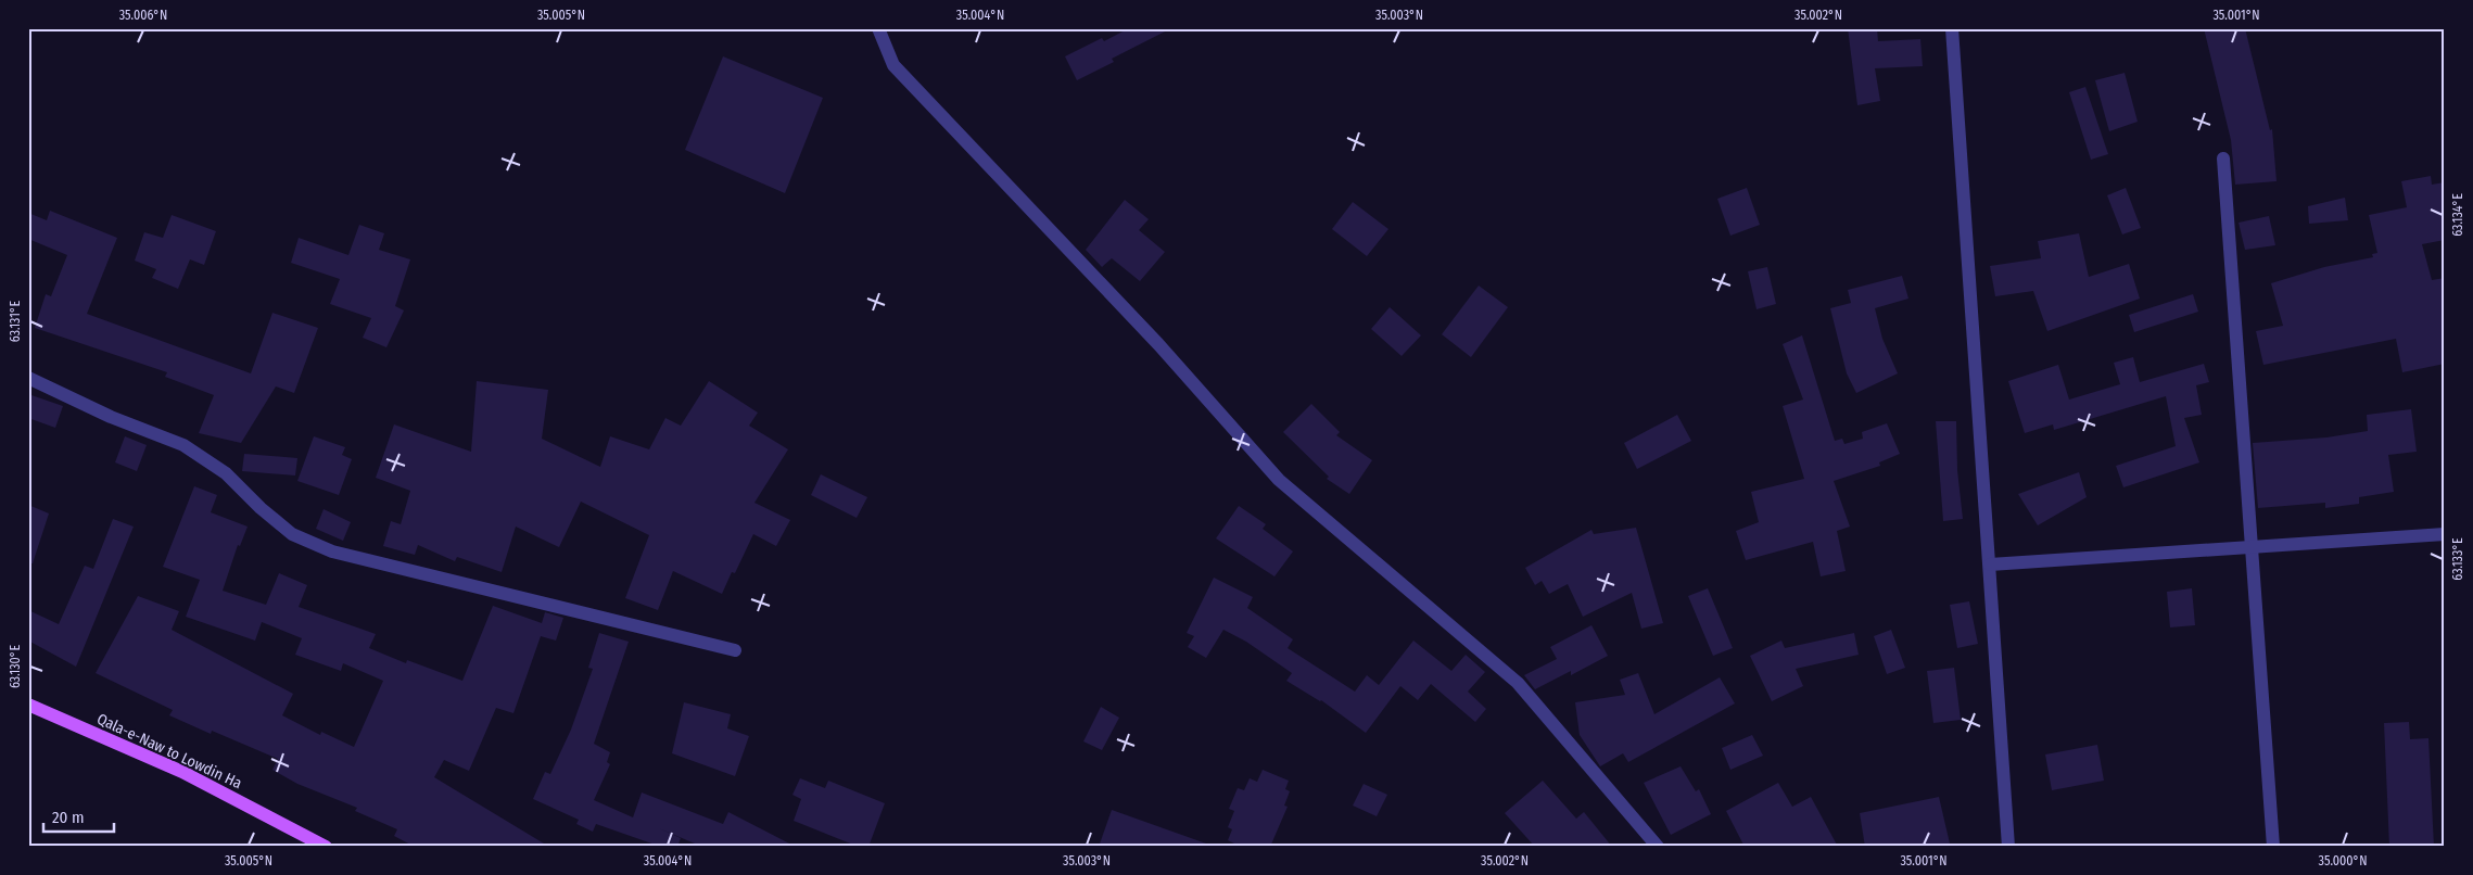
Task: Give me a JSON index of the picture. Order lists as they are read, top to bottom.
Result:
{
  "streets": {
    "main road": ["Qala-e-Naw to Lowdin Ha"]
  },
  "scale_bar": "20 m",
  "coordinates": [
    "35.006°N",
    "35.005°N",
    "35.004°N",
    "35.003°N",
    "35.002°N",
    "35.001°N",
    "63.134°E",
    "63.131°E",
    "63.133°E",
    "63.130°E",
    "35.000°N"
  ]
}
